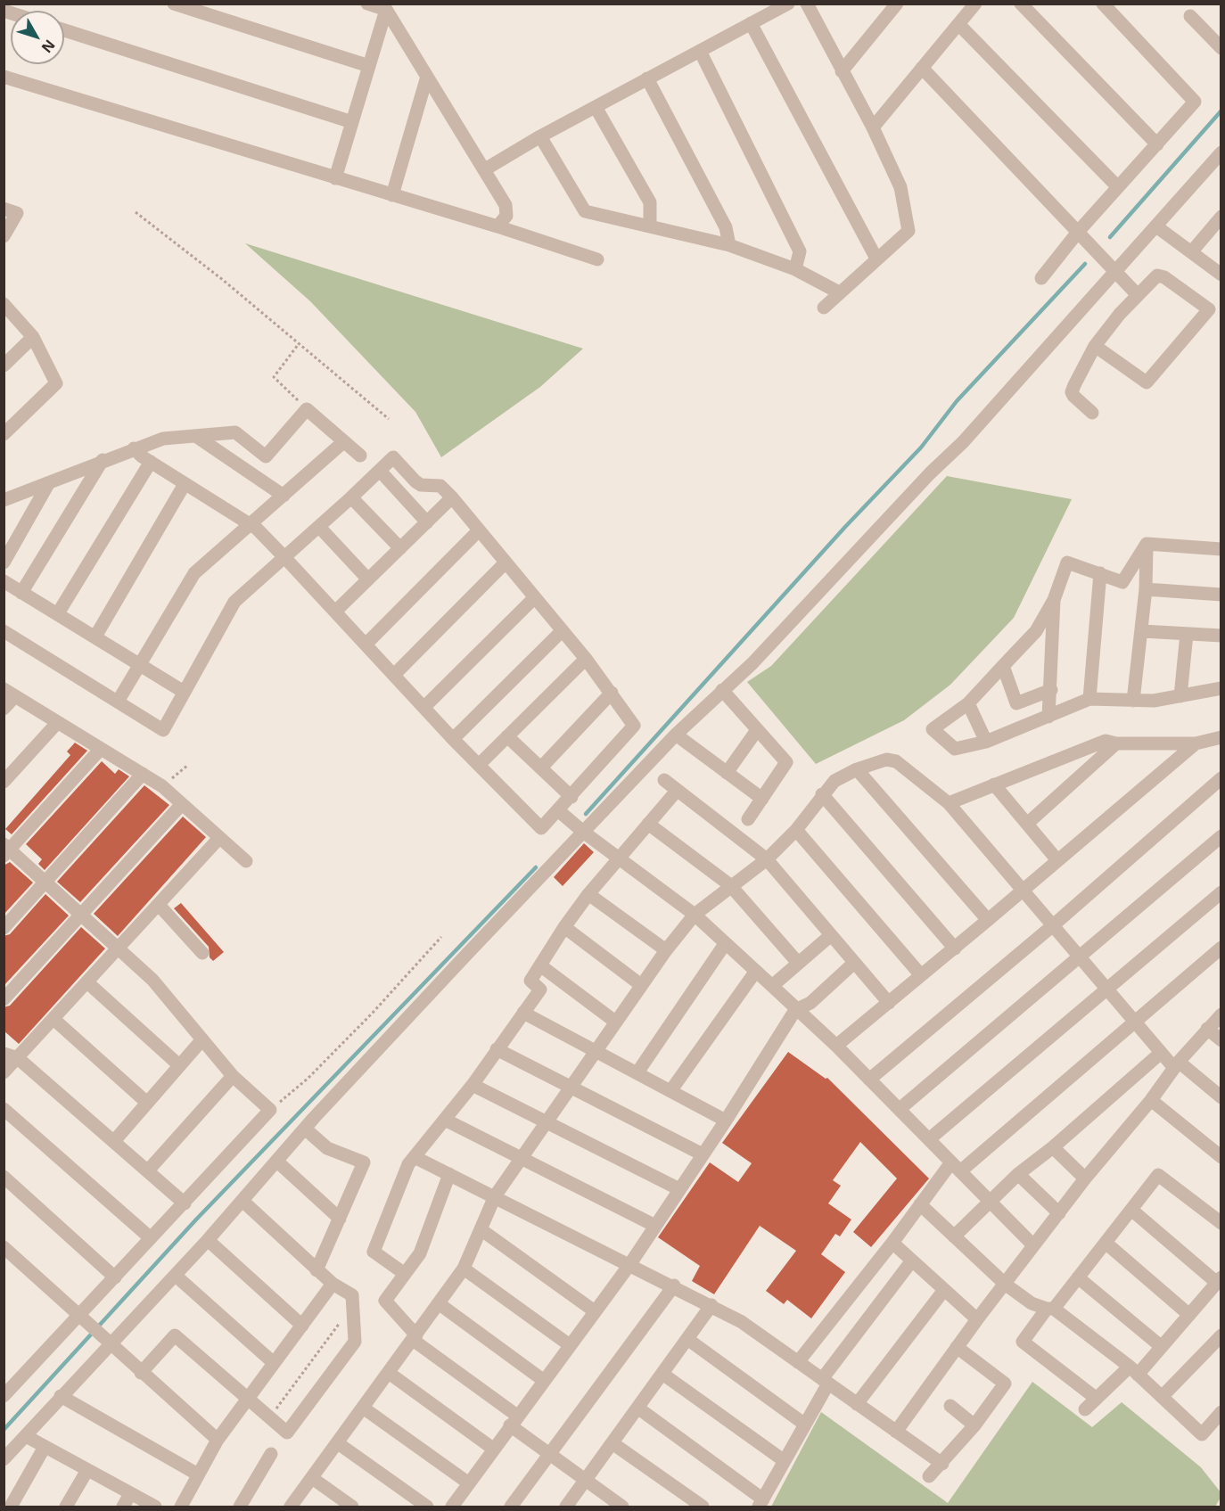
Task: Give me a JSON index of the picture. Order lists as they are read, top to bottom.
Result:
{
  "north": "bottom right"
}
